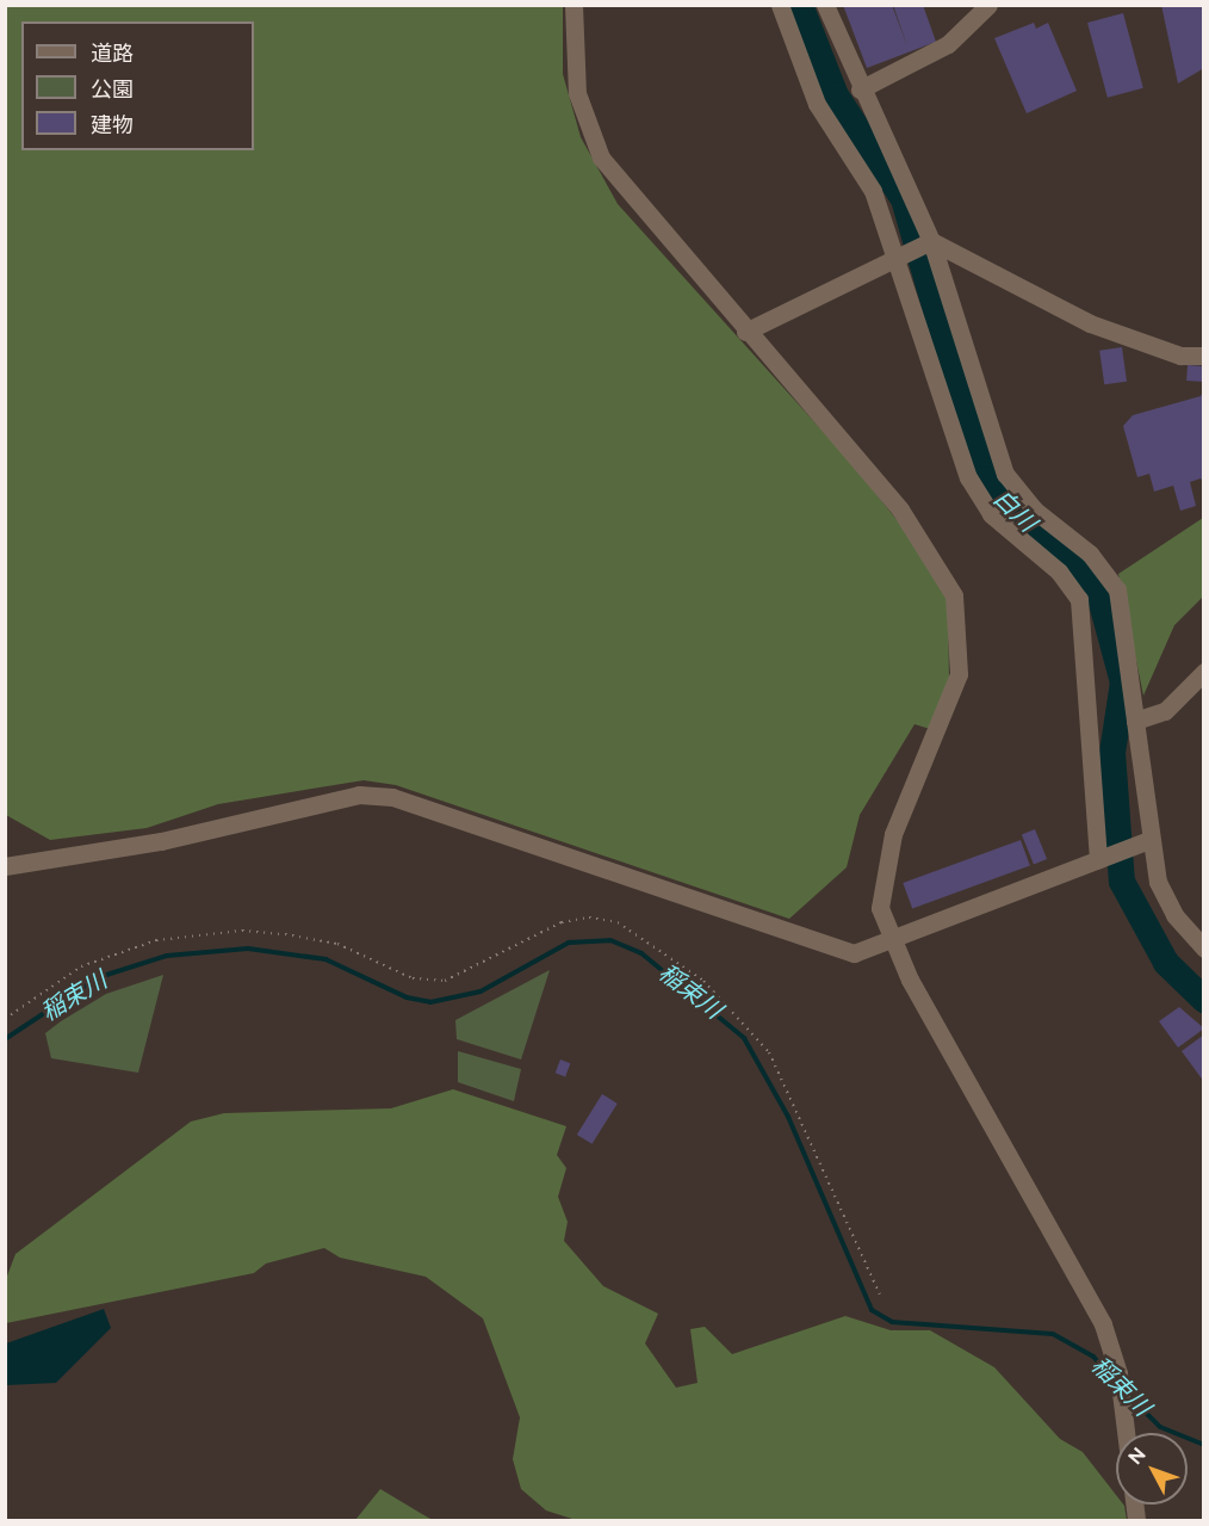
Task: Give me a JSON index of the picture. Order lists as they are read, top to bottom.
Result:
{
  "water": ["白川", "稲束川"],
  "legend": ["道路", "公園", "建物"],
  "north": "top left"
}
